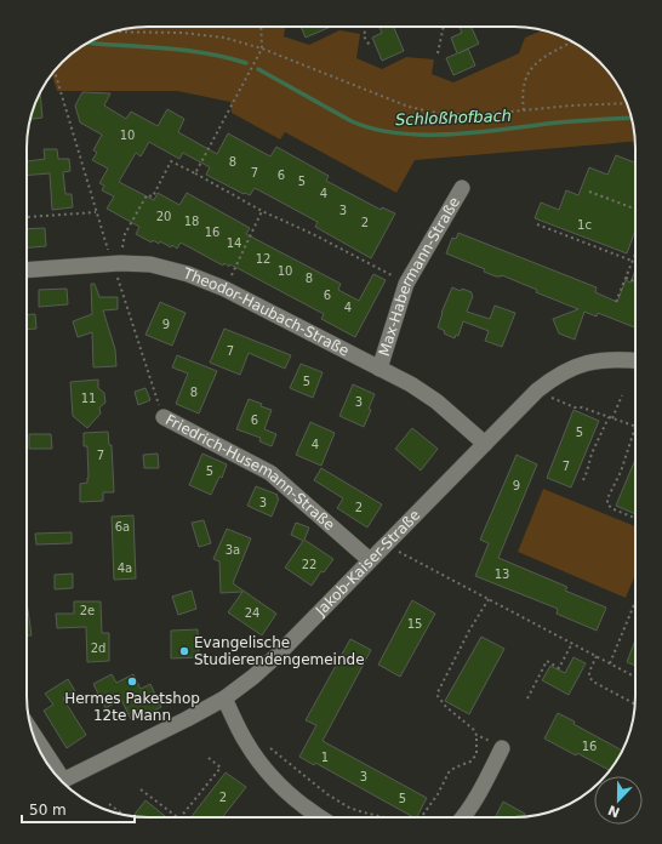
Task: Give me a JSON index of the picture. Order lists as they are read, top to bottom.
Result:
{
  "streets": {
    "street": [
      "Max-Habermann-Straße",
      "Theodor-Haubach-Straße",
      "Friedrich-Husemann-Straße",
      "Jakob-Kaiser-Straße"
    ]
  },
  "crossings": [
    ["Max-Habermann-Straße", "Theodor-Haubach-Straße"],
    ["Theodor-Haubach-Straße", "Friedrich-Husemann-Straße"],
    ["Theodor-Haubach-Straße", "Jakob-Kaiser-Straße"],
    ["Friedrich-Husemann-Straße", "Jakob-Kaiser-Straße"]
  ],
  "water": ["Schloßhofbach"],
  "places": ["Evangelische Studierendengemeinde", "Hermes Paketshop 12te Mann"],
  "house_numbers": [
    "10",
    "8",
    "7",
    "6",
    "5",
    "4",
    "3",
    "20",
    "18",
    "2",
    "1c",
    "16",
    "14",
    "12",
    "10",
    "8",
    "6",
    "4",
    "9",
    "7",
    "5",
    "8",
    "11",
    "3",
    "6",
    "5",
    "4",
    "7",
    "7",
    "5",
    "9",
    "3",
    "2",
    "6a",
    "3a",
    "22",
    "4a",
    "13",
    "2e",
    "24",
    "15",
    "2d",
    "16",
    "1",
    "3",
    "2",
    "5"
  ],
  "scale_bar": "50 m",
  "north": "bottom"
}
